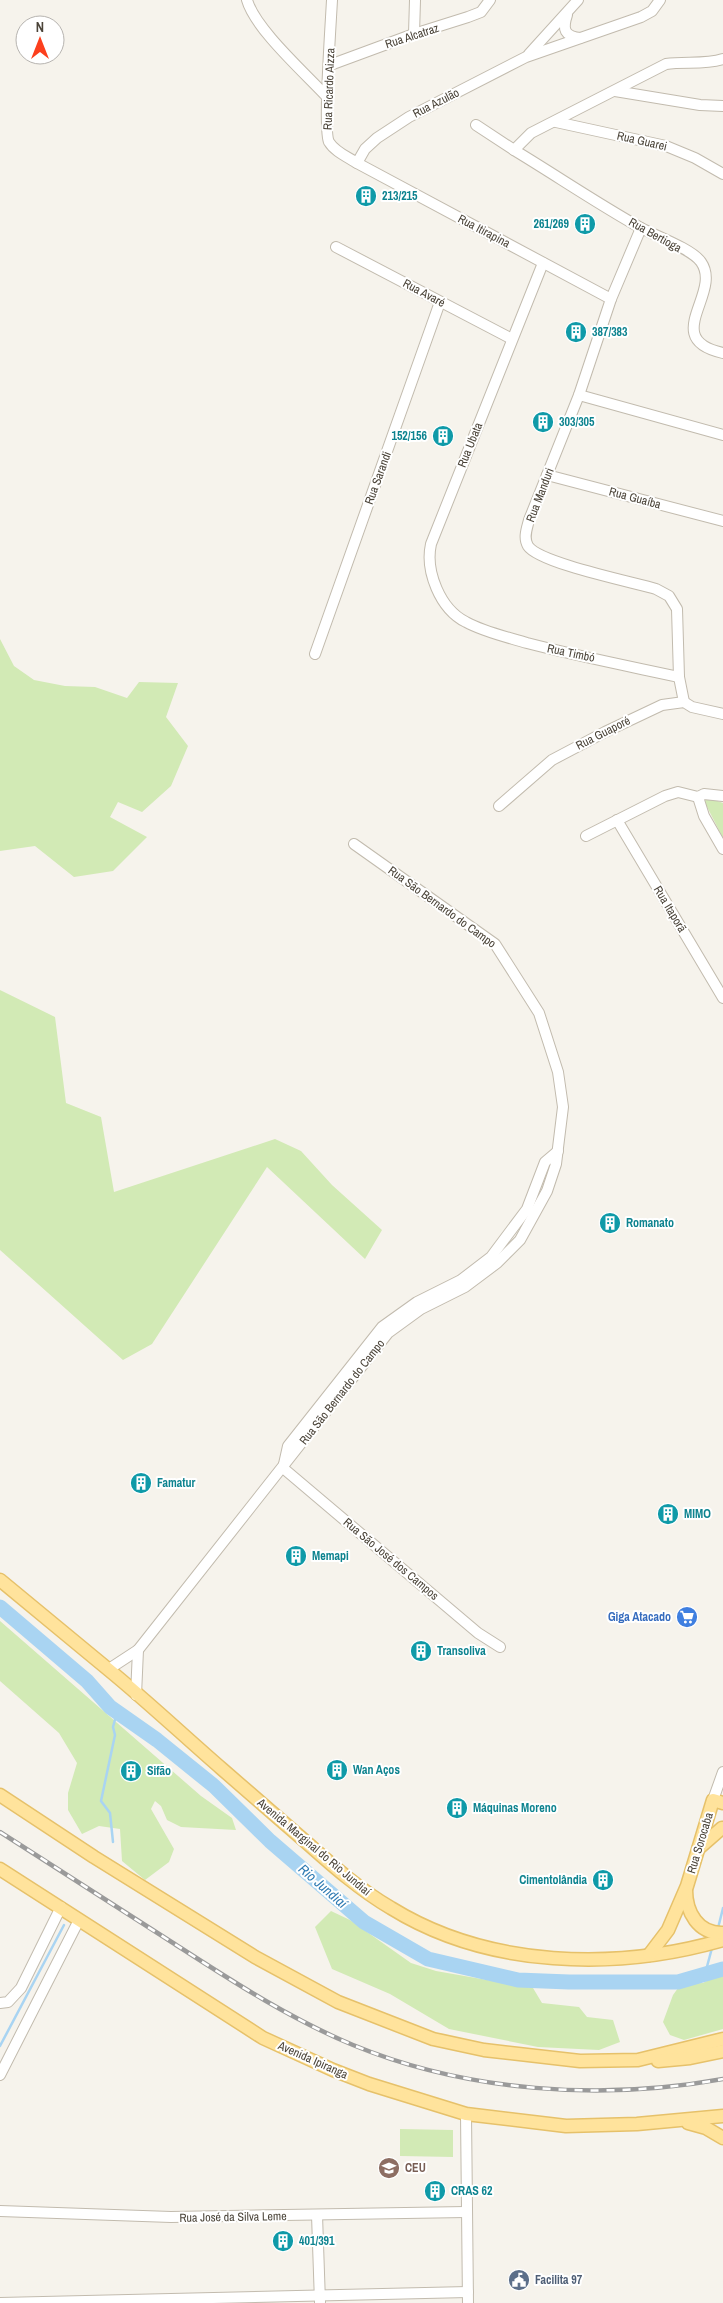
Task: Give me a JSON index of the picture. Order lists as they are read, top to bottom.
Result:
{
  "streets": {
    "main road": ["Rua Sorocaba", "Avenida Marginal do Rio Jundiaí", "Avenida Ipiranga"],
    "street": [
      "Rua Alcatraz",
      "Rua Ricardo Aizza",
      "Rua Azulão",
      "Rua Guarei",
      "Rua Itirapina",
      "Rua Bertioga",
      "Rua Avaré",
      "Rua Ubata",
      "Rua Sarandi",
      "Rua Manduri",
      "Rua Guaíba",
      "Rua Timbó",
      "Rua Guaporé",
      "Rua São Bernardo do Campo",
      "Rua Itaporã",
      "Rua São José dos Campos",
      "Rua José da Silva Leme"
    ]
  },
  "crossings": [
    ["Rua Alcatraz", "Rua Ricardo Aizza"],
    ["Rua Ricardo Aizza", "Rua Azulão"],
    ["Rua Ricardo Aizza", "Rua Itirapina"],
    ["Rua Azulão", "Rua Itirapina"],
    ["Rua Itirapina", "Rua Ubata"],
    ["Rua Itirapina", "Rua Manduri"],
    ["Rua Bertioga", "Rua Manduri"],
    ["Rua Avaré", "Rua Ubata"],
    ["Rua Avaré", "Rua Sarandi"],
    ["Rua Ubata", "Rua Timbó"],
    ["Rua Manduri", "Rua Guaíba"],
    ["Rua Manduri", "Rua Timbó"],
    ["Rua Manduri", "Rua Guaporé"],
    ["Rua São Bernardo do Campo", "Rua São José dos Campos"],
    ["Rua São Bernardo do Campo", "Avenida Marginal do Rio Jundiaí"],
    ["Rua Sorocaba", "Avenida Marginal do Rio Jundiaí"]
  ],
  "water": ["Rio Jundiaí"],
  "places": {
    "building": [
      "213/215",
      "261/269",
      "387/383",
      "303/305",
      "152/156",
      "Romanato",
      "Famatur",
      "MIMO",
      "Memapi",
      "Transoliva",
      "Wan Aços",
      "Sifão",
      "Máquinas Moreno",
      "Cimentolândia",
      "CRAS 62",
      "401/391"
    ],
    "supermarket": ["Giga Atacado"],
    "school or university": ["CEU"],
    "public building": ["Facilita 97"]
  },
  "north": "top"
}
